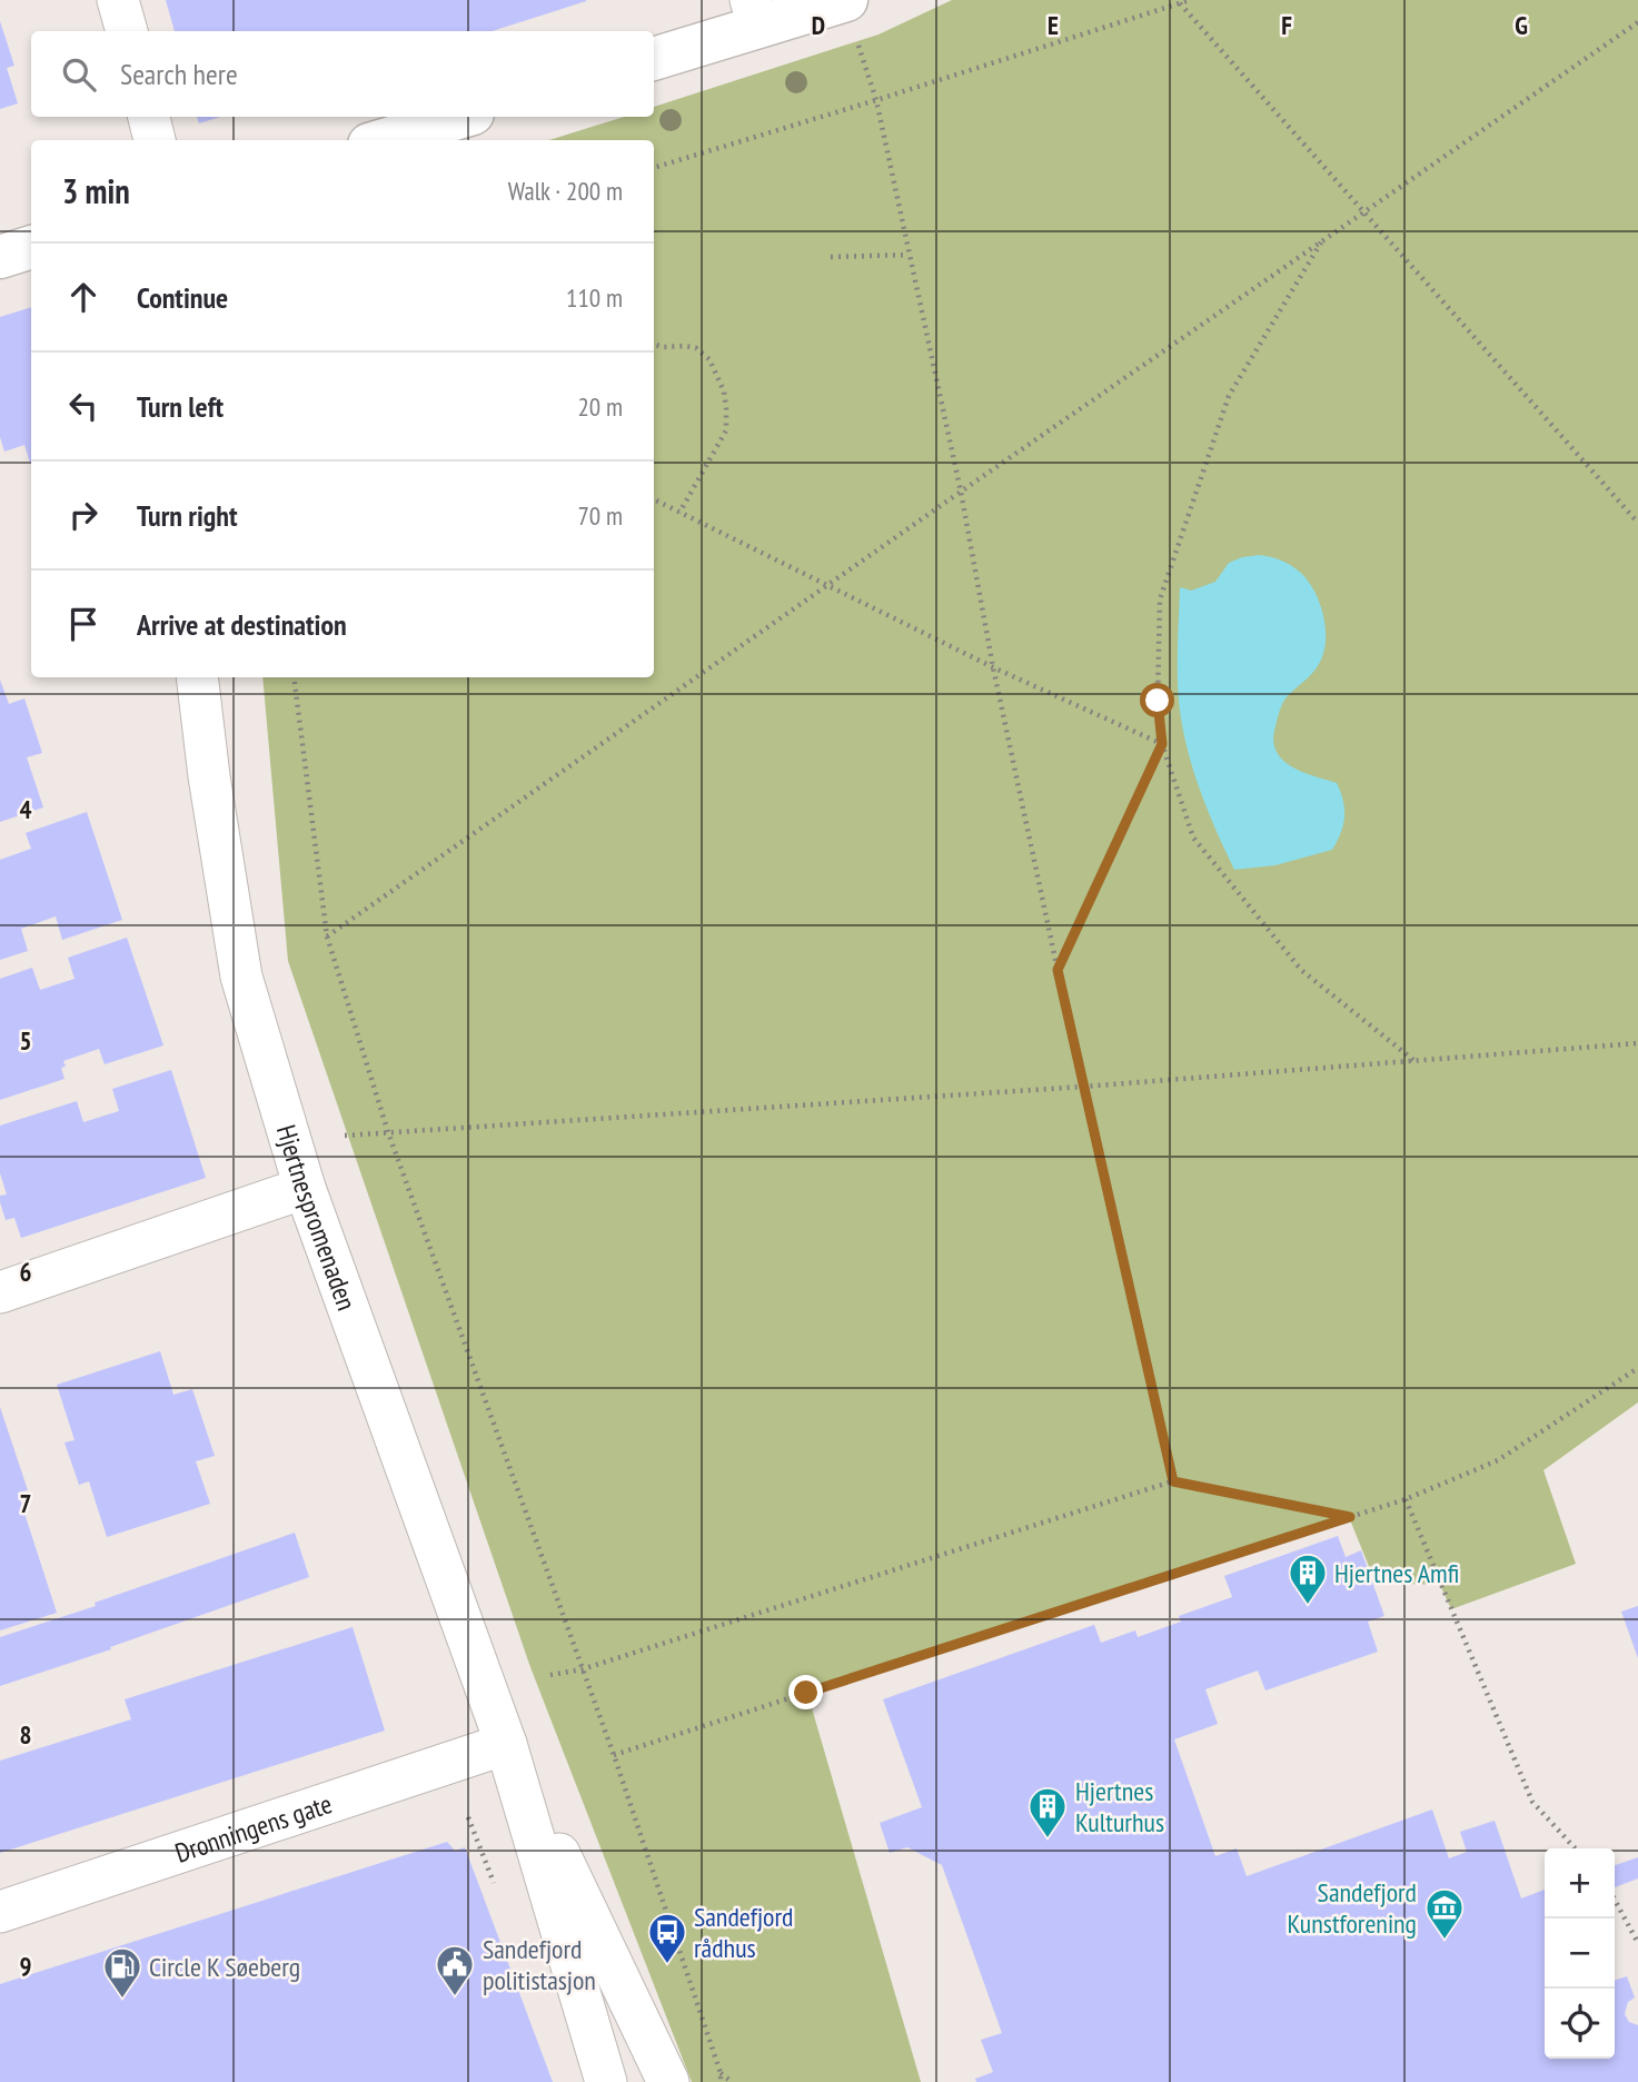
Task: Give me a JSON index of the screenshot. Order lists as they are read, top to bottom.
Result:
{
  "streets": {
    "street": ["Hjertnespromenaden", "Dronningens gate"]
  },
  "crossings": [
    ["Hjertnespromenaden", "Dronningens gate"]
  ],
  "places": {
    "building": ["Hjertnes Amfi", "Hjertnes Kulturhus"],
    "museum": ["Sandefjord Kunstforening"],
    "bus stop": ["Sandefjord rådhus"],
    "public building": ["Sandefjord politistasjon"],
    "fuel station": ["Circle K Søeberg"]
  },
  "page": {
    "search": "Search here",
    "heading": ["3 min", "Walk · 200 m"],
    "list": [
      ["Continue", "110 m"],
      ["Turn left", "20 m"],
      ["Turn right", "70 m"],
      "Arrive at destination"
    ],
    "map_buttons": ["+", "−"]
  },
  "grid": {
    "columns": [
      "D",
      "E",
      "F",
      "G"
    ],
    "rows": [
      "4",
      "5",
      "6",
      "7",
      "8",
      "9"
    ]
  }
}
